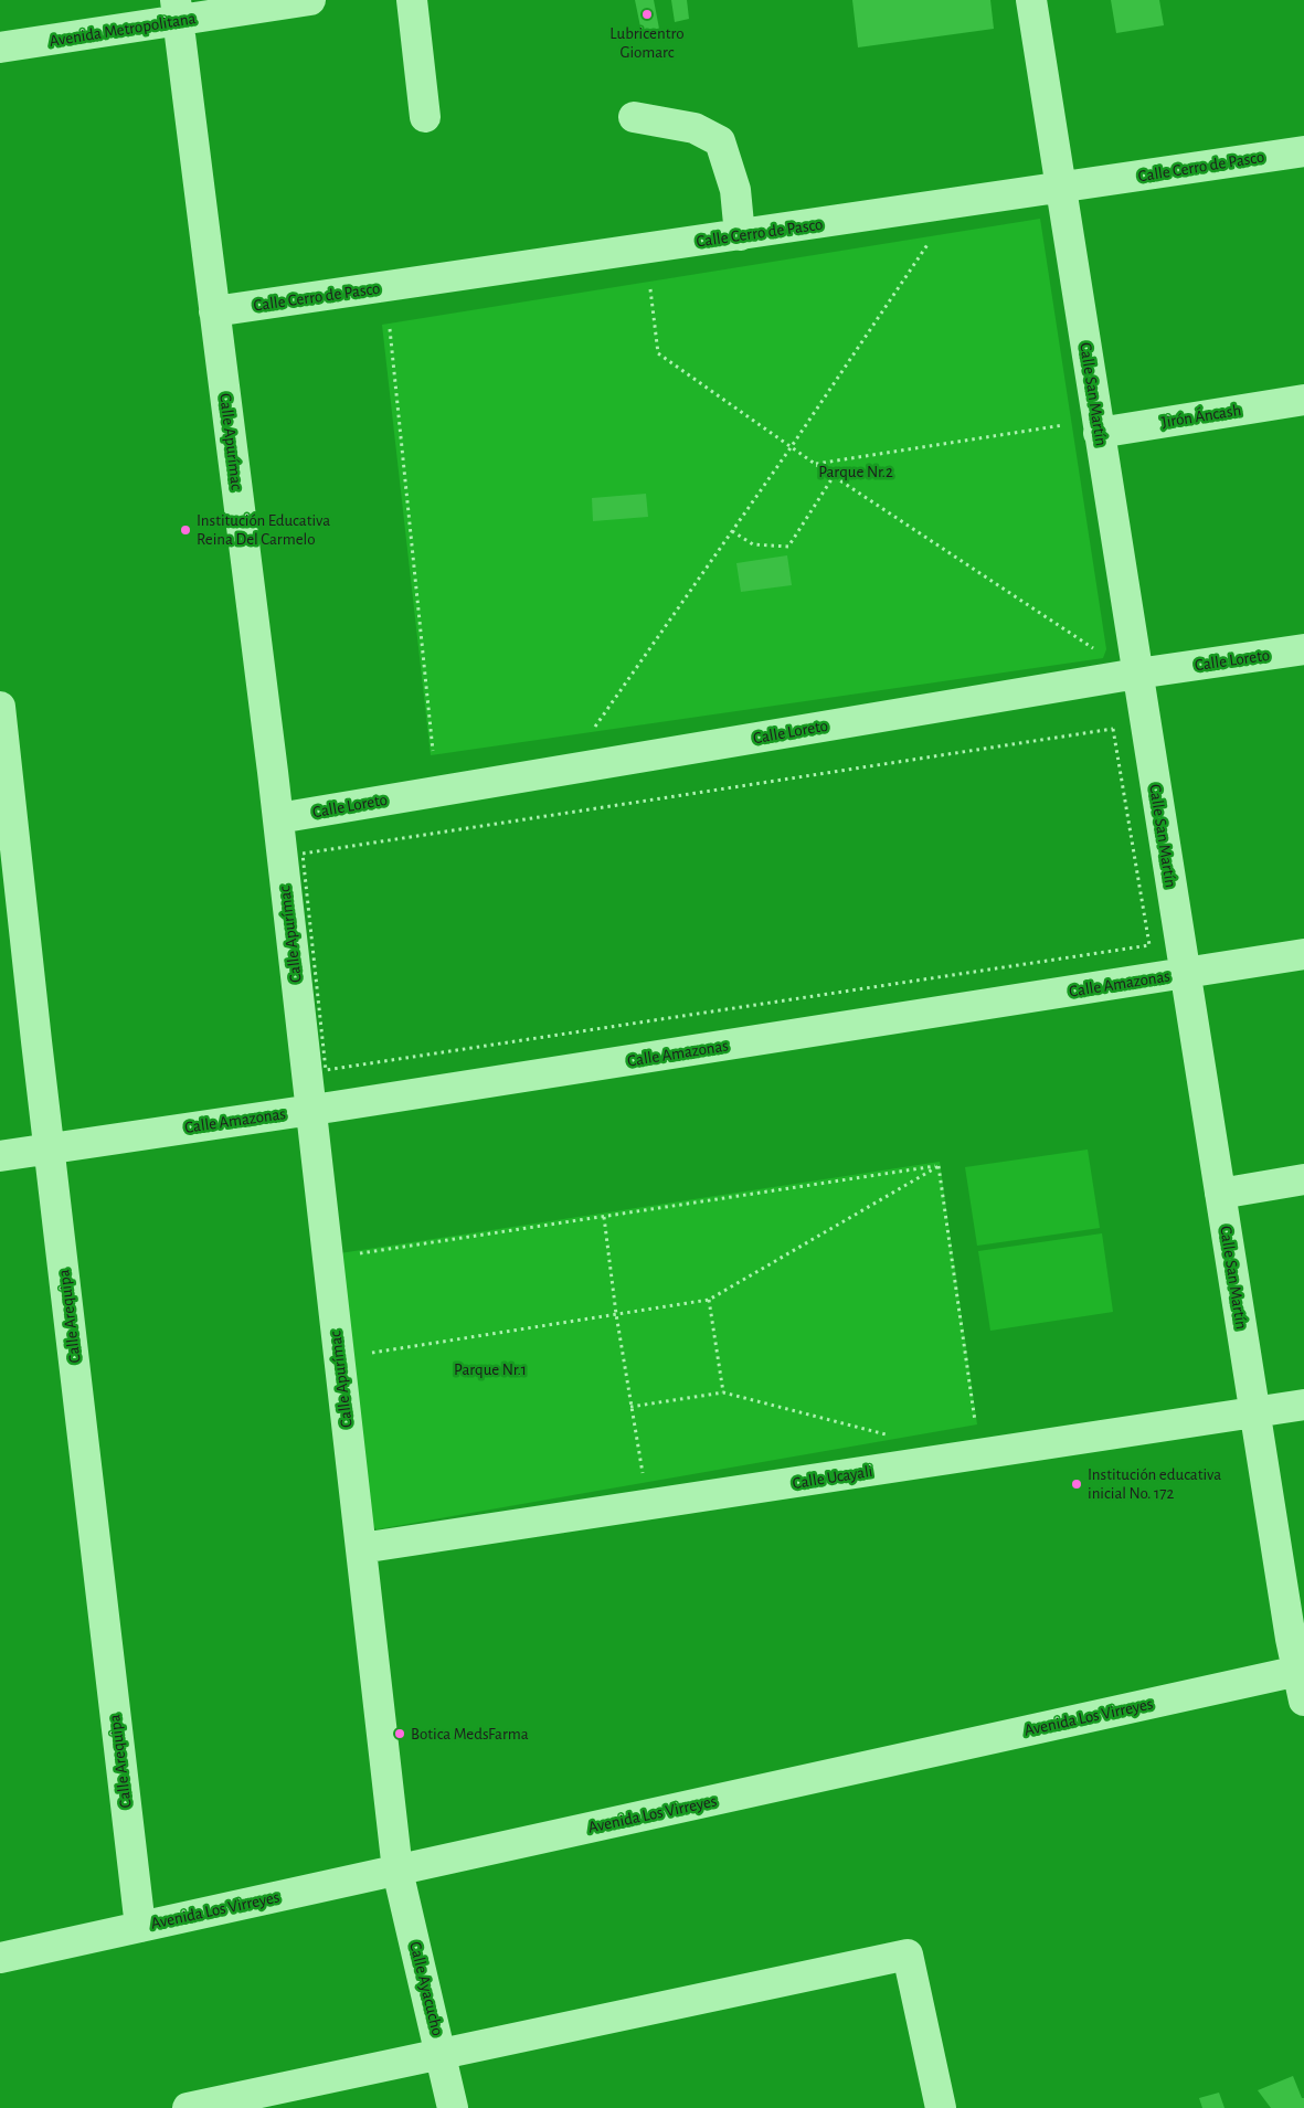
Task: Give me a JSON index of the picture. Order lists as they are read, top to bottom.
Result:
{
  "streets": {
    "street": [
      "Avenida Metropolitana",
      "Calle Cerro de Pasco",
      "Calle San Martín",
      "Jirón Áncash",
      "Calle Apurímac",
      "Calle Loreto",
      "Calle Amazonas",
      "Calle Arequipa",
      "Calle Ucayali",
      "Avenida Los Virreyes",
      "Calle Ayacucho"
    ]
  },
  "crossings": [
    ["Avenida Metropolitana", "Calle Apurímac"],
    ["Calle Cerro de Pasco", "Calle San Martín"],
    ["Calle Cerro de Pasco", "Calle Apurímac"],
    ["Calle San Martín", "Jirón Áncash"],
    ["Calle San Martín", "Calle Loreto"],
    ["Calle San Martín", "Calle Amazonas"],
    ["Calle San Martín", "Calle Ucayali"],
    ["Calle San Martín", "Avenida Los Virreyes"],
    ["Calle Apurímac", "Calle Loreto"],
    ["Calle Apurímac", "Calle Amazonas"],
    ["Calle Apurímac", "Calle Ucayali"],
    ["Calle Apurímac", "Avenida Los Virreyes"],
    ["Calle Apurímac", "Calle Ayacucho"],
    ["Calle Amazonas", "Calle Arequipa"],
    ["Calle Arequipa", "Avenida Los Virreyes"],
    ["Avenida Los Virreyes", "Calle Ayacucho"]
  ],
  "parks": ["Parque Nr.2", "Parque Nr.1"],
  "places": [
    "Lubricentro Giomarc",
    "Institución Educativa Reina Del Carmelo",
    "Institución educativa inicial No. 172",
    "Botica MedsFarma"
  ]
}
